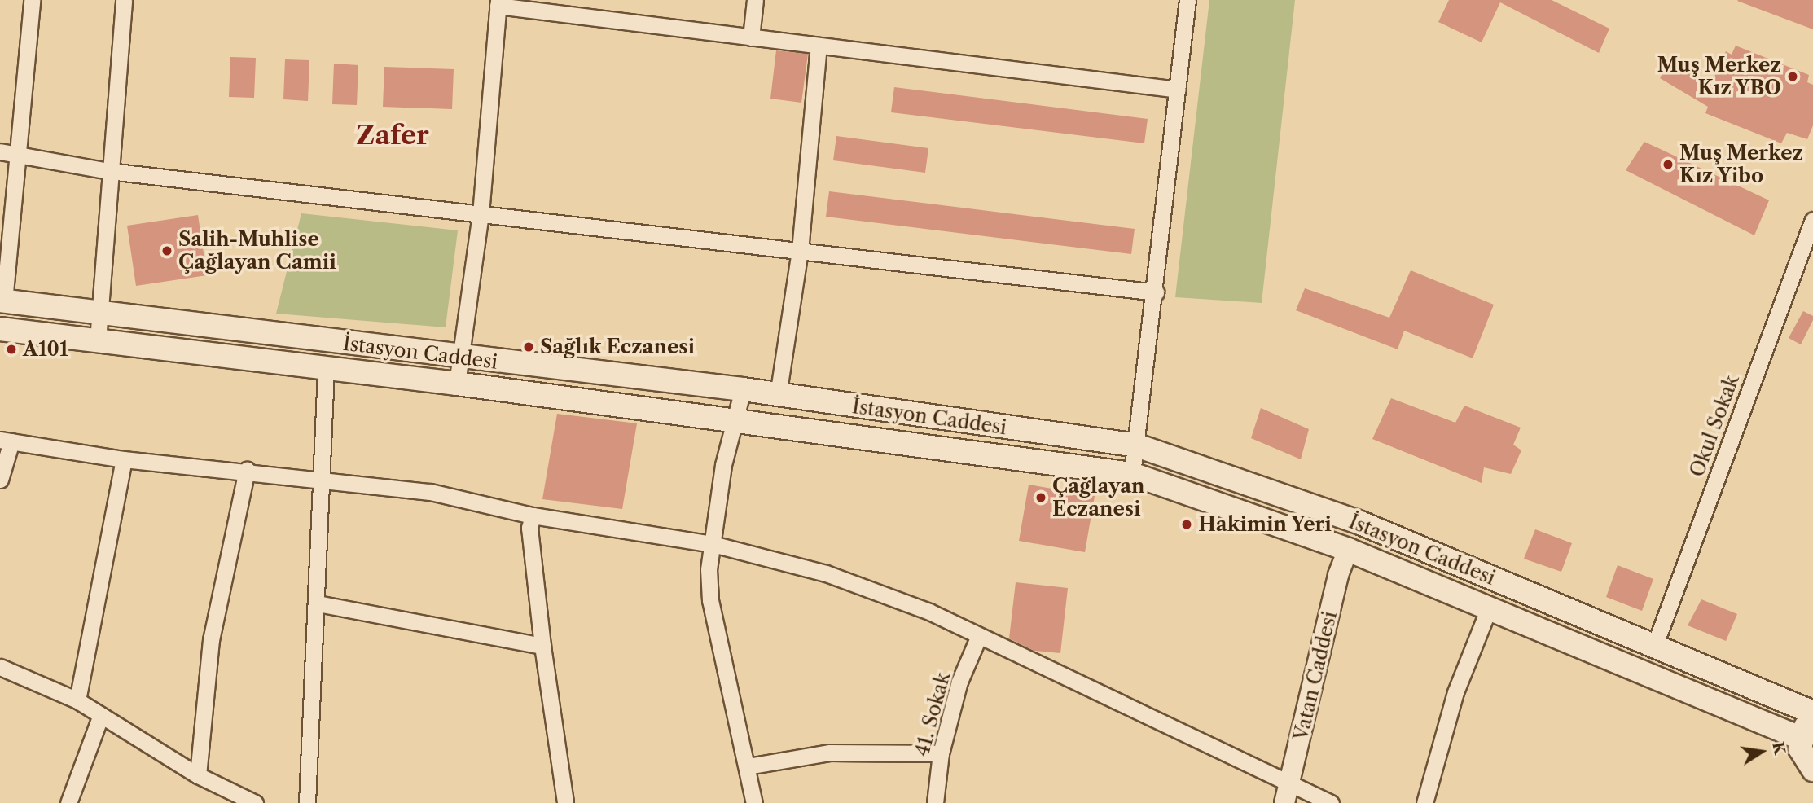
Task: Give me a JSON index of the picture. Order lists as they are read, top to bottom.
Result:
{
  "streets": {
    "main road": ["İstasyon Caddesi"],
    "street": ["Okul Sokak", "Vatan Caddesi", "41. Sokak"]
  },
  "crossings": [
    ["İstasyon Caddesi", "Okul Sokak"],
    ["İstasyon Caddesi", "Vatan Caddesi"]
  ],
  "districts": ["Zafer"],
  "places": [
    "Muş Merkez Kız YBO",
    "Muş Merkez Kız Yibo",
    "Salih-Muhlise Çağlayan Camii",
    "Sağlık Eczanesi",
    "A101",
    "Çağlayan Eczanesi",
    "Hakimin Yeri"
  ],
  "north": "right"
}
